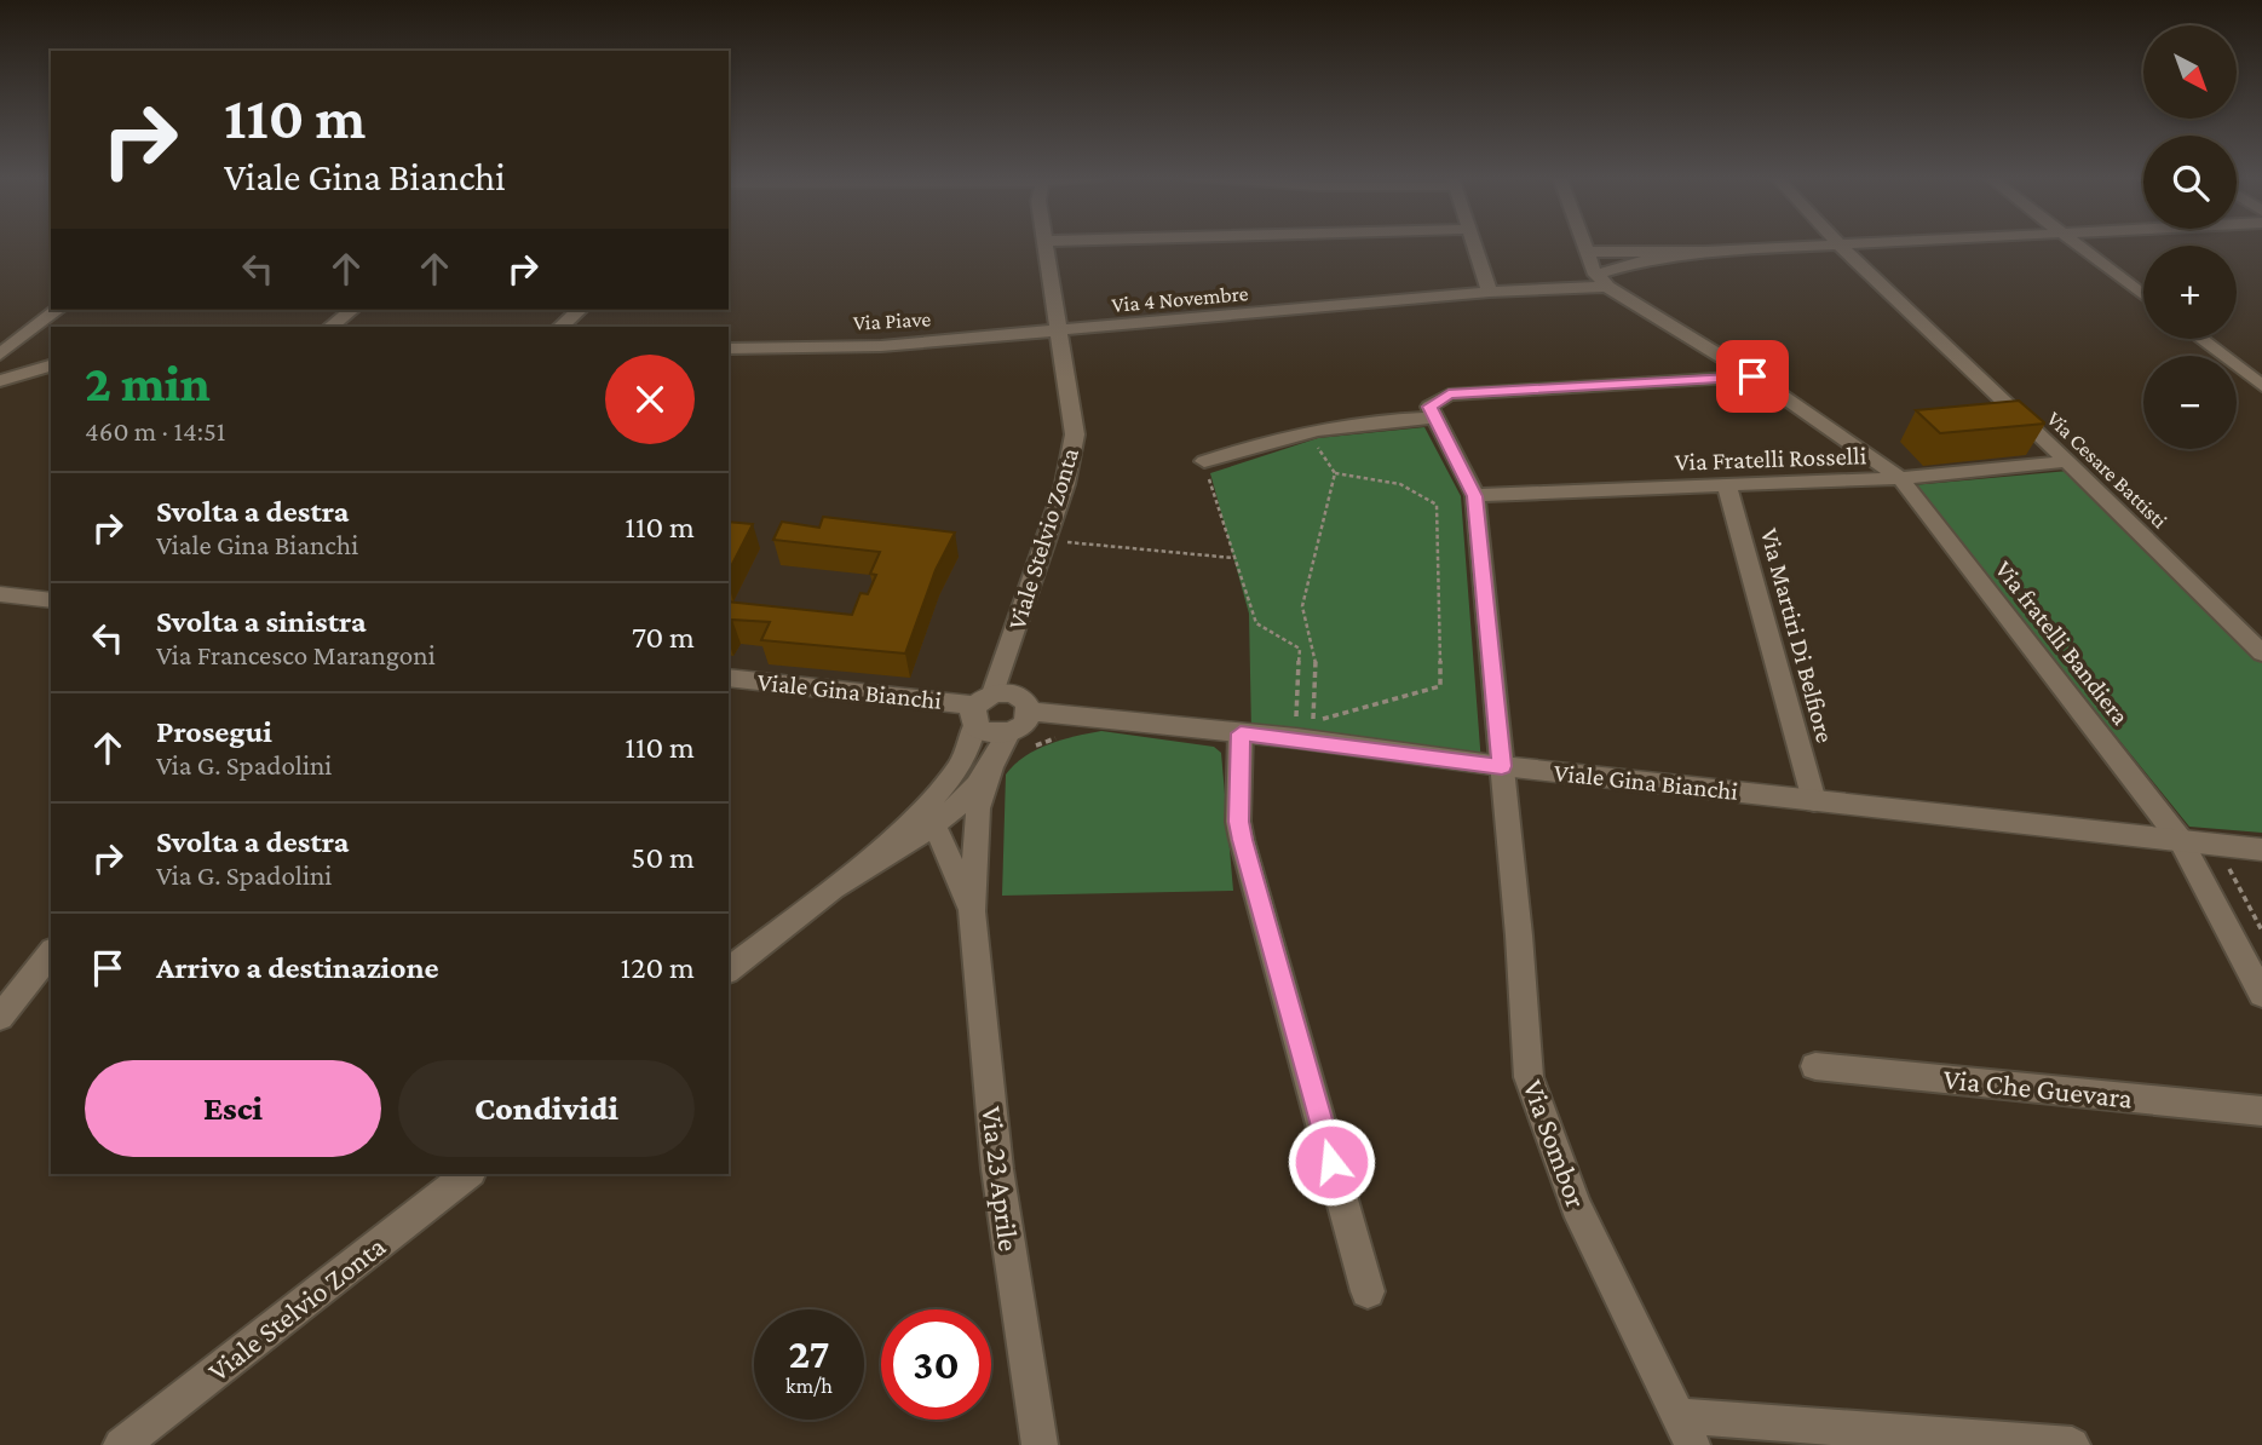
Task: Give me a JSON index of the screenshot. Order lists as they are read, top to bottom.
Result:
{
  "streets": {
    "street": [
      "Via 4 Novembre",
      "Via Piave",
      "Via Fratelli Rosselli",
      "Via Cesare Battisti",
      "Viale Stelvio Zonta",
      "Via Martiri Di Belfiore",
      "Via fratelli Bandiera",
      "Viale Gina Bianchi",
      "Via Che Guevara",
      "Via Sombor",
      "Via 23 Aprile"
    ]
  },
  "crossings": [
    ["Via 4 Novembre", "Via Piave"],
    ["Via 4 Novembre", "Via Fratelli Rosselli"],
    ["Via 4 Novembre", "Viale Stelvio Zonta"],
    ["Via Piave", "Viale Stelvio Zonta"],
    ["Via Fratelli Rosselli", "Via Cesare Battisti"],
    ["Via Fratelli Rosselli", "Via Martiri Di Belfiore"],
    ["Via Fratelli Rosselli", "Via fratelli Bandiera"],
    ["Via Fratelli Rosselli", "Via Sombor"],
    ["Viale Stelvio Zonta", "Viale Gina Bianchi"],
    ["Via Martiri Di Belfiore", "Viale Gina Bianchi"],
    ["Via fratelli Bandiera", "Viale Gina Bianchi"],
    ["Viale Gina Bianchi", "Via Sombor"]
  ],
  "north": "bottom right",
  "page": {
    "map_buttons": ["+", "−"],
    "turn": ["110 m", "Viale Gina Bianchi"],
    "heading": ["2 min", "460 m · 14:51"],
    "list": [
      {
        "name": "Svolta a destra",
        "note": "Viale Gina Bianchi",
        "value": "110 m"
      },
      {
        "name": "Svolta a sinistra",
        "note": "Via Francesco Marangoni",
        "value": "70 m"
      },
      {
        "name": "Prosegui",
        "note": "Via G. Spadolini",
        "value": "110 m"
      },
      {
        "name": "Svolta a destra",
        "note": "Via G. Spadolini",
        "value": "50 m"
      },
      {
        "name": "Arrivo a destinazione",
        "value": "120 m"
      }
    ],
    "buttons": ["Esci", "Condividi"],
    "speed": "27 km/h",
    "limit": "30"
  }
}
